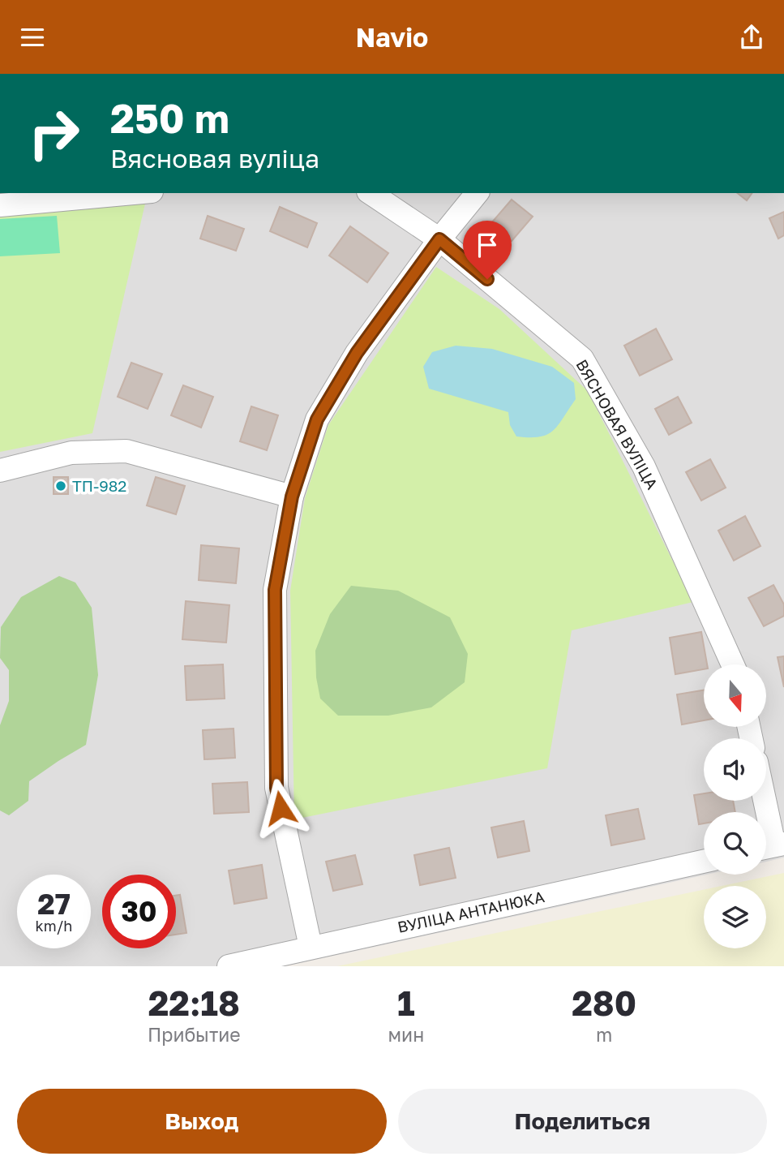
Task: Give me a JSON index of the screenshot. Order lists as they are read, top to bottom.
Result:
{
  "streets": {
    "street": ["ВЯСНОВАЯ ВУЛІЦА", "ВУЛІЦА АНТАНЮКА"]
  },
  "places": ["ТП-982"],
  "north": "bottom",
  "page": {
    "header": "Navio",
    "turn": ["250 m", "Вясновая вуліца"],
    "speed": "27 km/h",
    "limit": "30",
    "eta": [
      "22:18",
      "Прибытие",
      "1",
      "мин",
      "280",
      "m"
    ],
    "buttons": ["Выход", "Поделиться"]
  }
}
